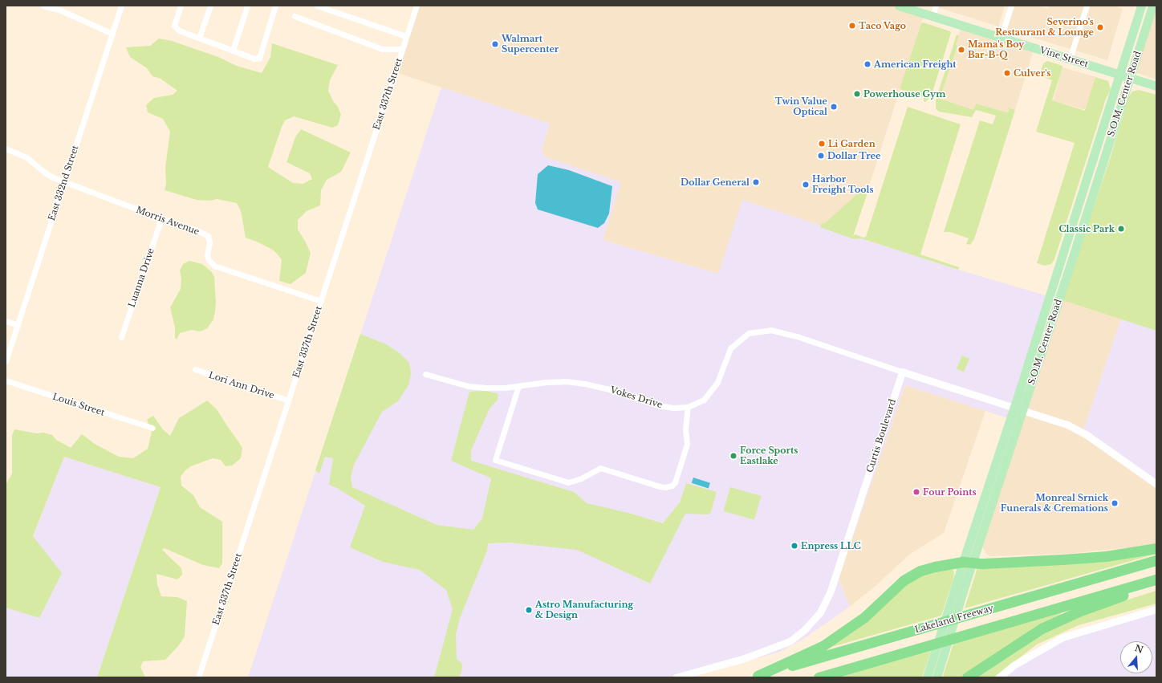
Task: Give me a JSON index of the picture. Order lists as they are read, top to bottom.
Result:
{
  "streets": {
    "highway": ["Lakeland Freeway"],
    "main road": ["Vine Street", "S.O.M. Center Road"],
    "street": [
      "East 337th Street",
      "East 332nd Street",
      "Morris Avenue",
      "Luanna Drive",
      "Lori Ann Drive",
      "Vokes Drive",
      "Louis Street",
      "Curtis Boulevard"
    ]
  },
  "crossings": [
    ["Vine Street", "S.O.M. Center Road"],
    ["East 337th Street", "Morris Avenue"],
    ["East 337th Street", "Lori Ann Drive"],
    ["East 332nd Street", "Morris Avenue"],
    ["Morris Avenue", "Luanna Drive"],
    ["Vokes Drive", "Curtis Boulevard"]
  ],
  "places": [
    "Taco Vago",
    "Severino's Restaurant & Lounge",
    "Walmart Supercenter",
    "Mama's Boy Bar-B-Q",
    "American Freight",
    "Culver's",
    "Powerhouse Gym",
    "Twin Value Optical",
    "Li Garden",
    "Dollar Tree",
    "Dollar General",
    "Harbor Freight Tools",
    "Classic Park",
    "Force Sports Eastlake",
    "Four Points",
    "Monreal Srnick Funerals & Cremations",
    "Enpress LLC",
    "Astro Manufacturing & Design"
  ],
  "north": "top"
}
